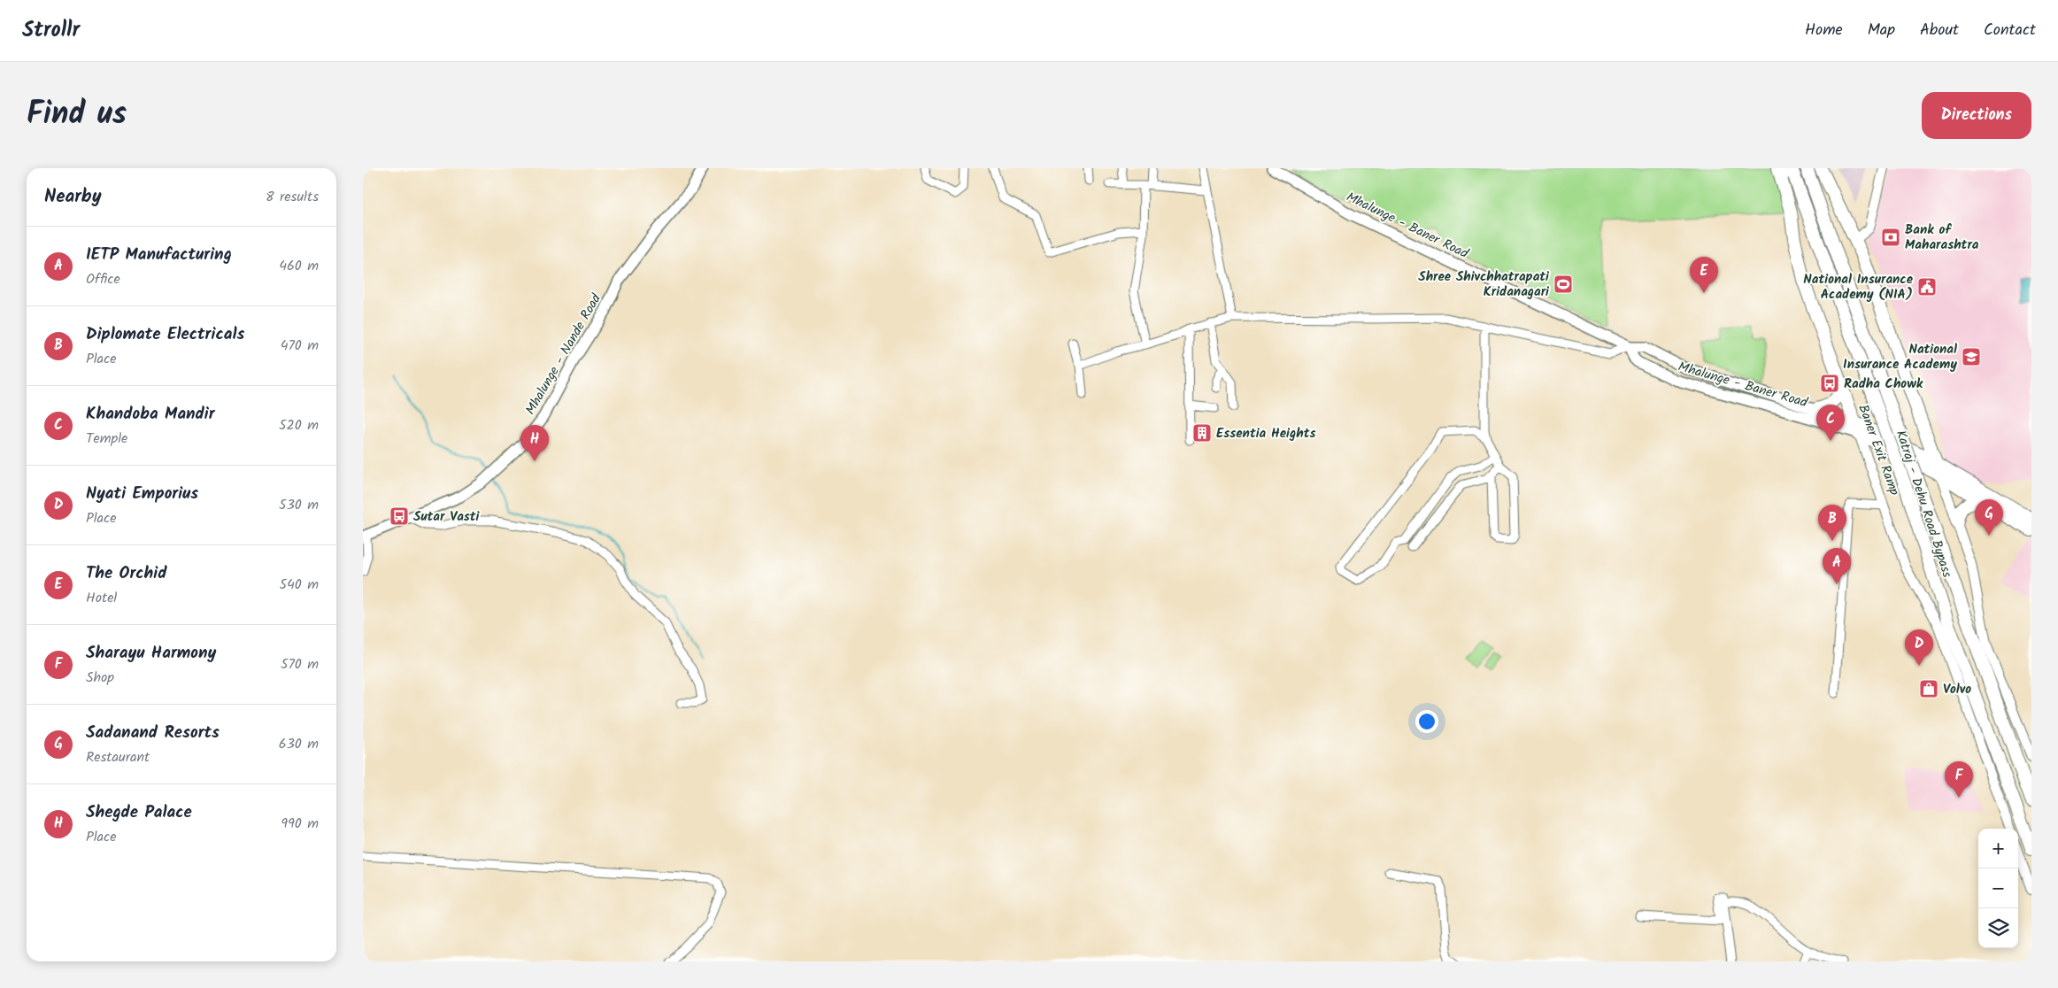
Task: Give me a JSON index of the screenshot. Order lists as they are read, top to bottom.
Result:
{
  "streets": {
    "main road": [
      "Mhalunge - Baner Road",
      "Mhalunge - Nande Road",
      "Baner Exit Ramp",
      "Katraj - Dehu Road Bypass"
    ]
  },
  "crossings": [
    ["Mhalunge - Baner Road", "Baner Exit Ramp"],
    ["Baner Exit Ramp", "Katraj - Dehu Road Bypass"]
  ],
  "places": {
    "bank": ["Bank of Maharashtra"],
    "sports": ["Shree Shivchhatrapati Kridanagari"],
    "public building": ["National Insurance Academy (NIA)"],
    "school or university": ["National Insurance Academy"],
    "bus stop": ["Radha Chowk", "Sutar Vasti"],
    "building": ["Essentia Heights"],
    "shop": ["Volvo"]
  },
  "page": {
    "header": "Strollr",
    "nav": [
      "Home",
      "Map",
      "About",
      "Contact"
    ],
    "title": "Find us",
    "buttons": "Directions",
    "heading": ["Nearby", "8 results"],
    "list": [
      {
        "mark": "A",
        "name": "IETP Manufacturing",
        "note": "Office",
        "value": "460 m"
      },
      {
        "mark": "B",
        "name": "Diplomate Electricals",
        "note": "Place",
        "value": "470 m"
      },
      {
        "mark": "C",
        "name": "Khandoba Mandir",
        "note": "Temple",
        "value": "520 m"
      },
      {
        "mark": "D",
        "name": "Nyati Emporius",
        "note": "Place",
        "value": "530 m"
      },
      {
        "mark": "E",
        "name": "The Orchid",
        "note": "Hotel",
        "value": "540 m"
      },
      {
        "mark": "F",
        "name": "Sharayu Harmony",
        "note": "Shop",
        "value": "570 m"
      },
      {
        "mark": "G",
        "name": "Sadanand Resorts",
        "note": "Restaurant",
        "value": "630 m"
      },
      {
        "mark": "H",
        "name": "Shegde Palace",
        "note": "Place",
        "value": "990 m"
      }
    ],
    "pins": [
      "E",
      "C",
      "H",
      "G",
      "B",
      "A",
      "D",
      "F"
    ],
    "map_buttons": ["+", "−"]
  }
}
